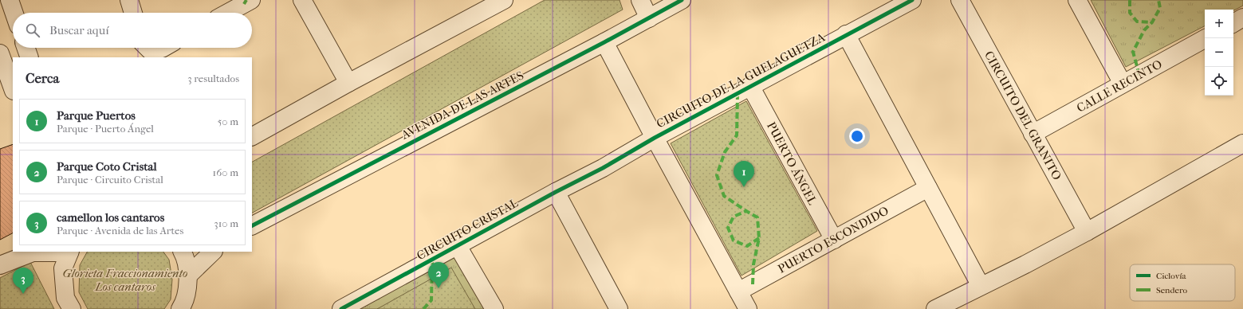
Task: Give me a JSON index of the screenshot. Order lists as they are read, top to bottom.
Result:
{
  "streets": {
    "street": [
      "CIRCUITO DE LA GUELAGUETZA",
      "CALLE RECINTO",
      "AVENIDA DE LAS ARTES",
      "CIRCUITO DEL GRANITO",
      "PUERTO ÁNGEL",
      "CIRCUITO CRISTAL",
      "PUERTO ESCONDIDO"
    ]
  },
  "crossings": [
    ["CIRCUITO DE LA GUELAGUETZA", "AVENIDA DE LAS ARTES"],
    ["CIRCUITO DE LA GUELAGUETZA", "PUERTO ÁNGEL"],
    ["CIRCUITO DE LA GUELAGUETZA", "CIRCUITO CRISTAL"],
    ["CIRCUITO DE LA GUELAGUETZA", "PUERTO ESCONDIDO"],
    ["CALLE RECINTO", "CIRCUITO DEL GRANITO"],
    ["PUERTO ÁNGEL", "PUERTO ESCONDIDO"]
  ],
  "parks": ["Glorieta Fraccionamiento Los cantaros"],
  "legend": ["Ciclovía", "Sendero"],
  "page": {
    "map_buttons": ["+", "−"],
    "search": "Buscar aquí",
    "heading": ["Cerca", "3 resultados"],
    "list": [
      {
        "mark": "1",
        "name": "Parque Puertos",
        "note": "Parque · Puerto Ángel",
        "value": "50 m"
      },
      {
        "mark": "2",
        "name": "Parque Coto Cristal",
        "note": "Parque · Circuito Cristal",
        "value": "160 m"
      },
      {
        "mark": "3",
        "name": "camellon los cantaros",
        "note": "Parque · Avenida de las Artes",
        "value": "310 m"
      }
    ],
    "pins": ["1", "2", "3"]
  }
}
